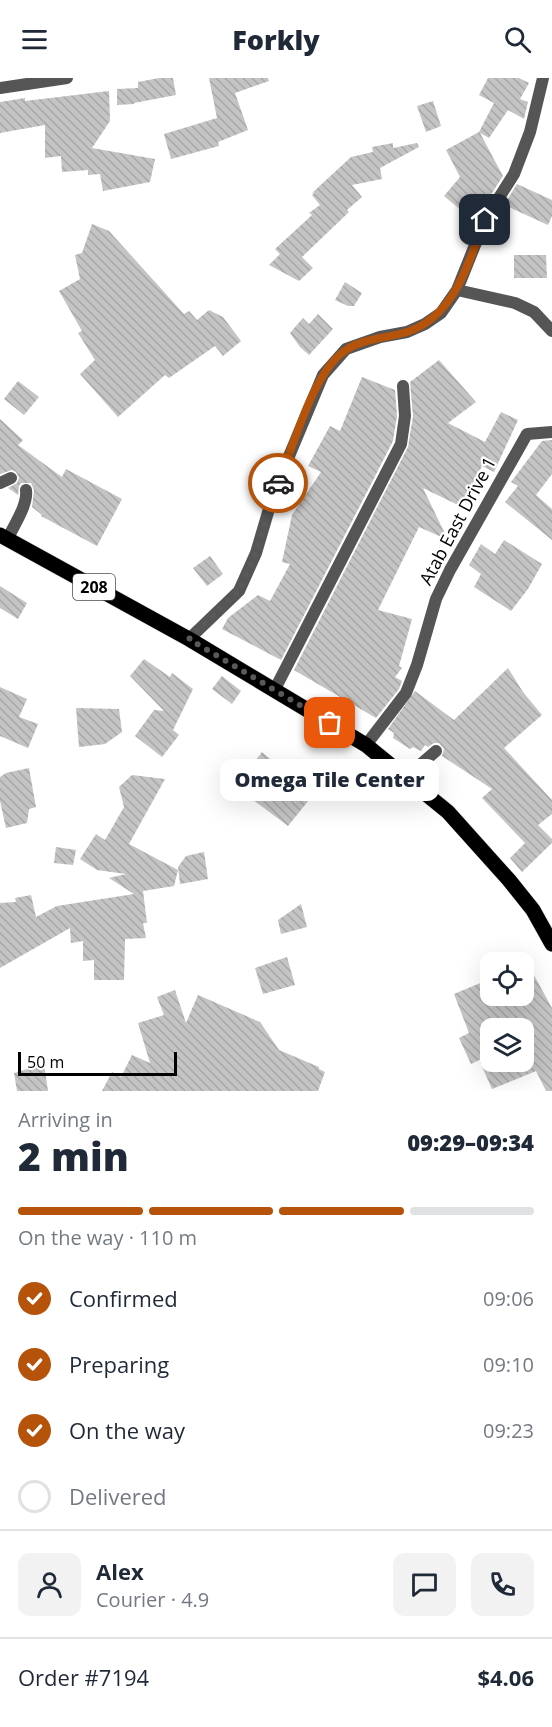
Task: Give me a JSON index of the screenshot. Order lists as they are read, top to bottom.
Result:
{
  "streets": {
    "main road": ["208"],
    "street": ["Atab East Drive 1"]
  },
  "crossings": [
    ["Atab East Drive 1", "208"]
  ],
  "places": ["Omega Tile Center"],
  "scale_bar": "50 m",
  "page": {
    "header": "Forkly",
    "bubble": "Omega Tile Center",
    "scale": "50 m",
    "heading": ["2 min", "Arriving in", "09:29–09:34"],
    "panel": [
      "Alex",
      "Courier · 4.9",
      "Order #7194",
      "$4.06"
    ],
    "bar": "On the way · 110 m",
    "list": [
      ["Confirmed", "09:06"],
      ["Preparing", "09:10"],
      ["On the way", "09:23"],
      "Delivered"
    ]
  }
}
